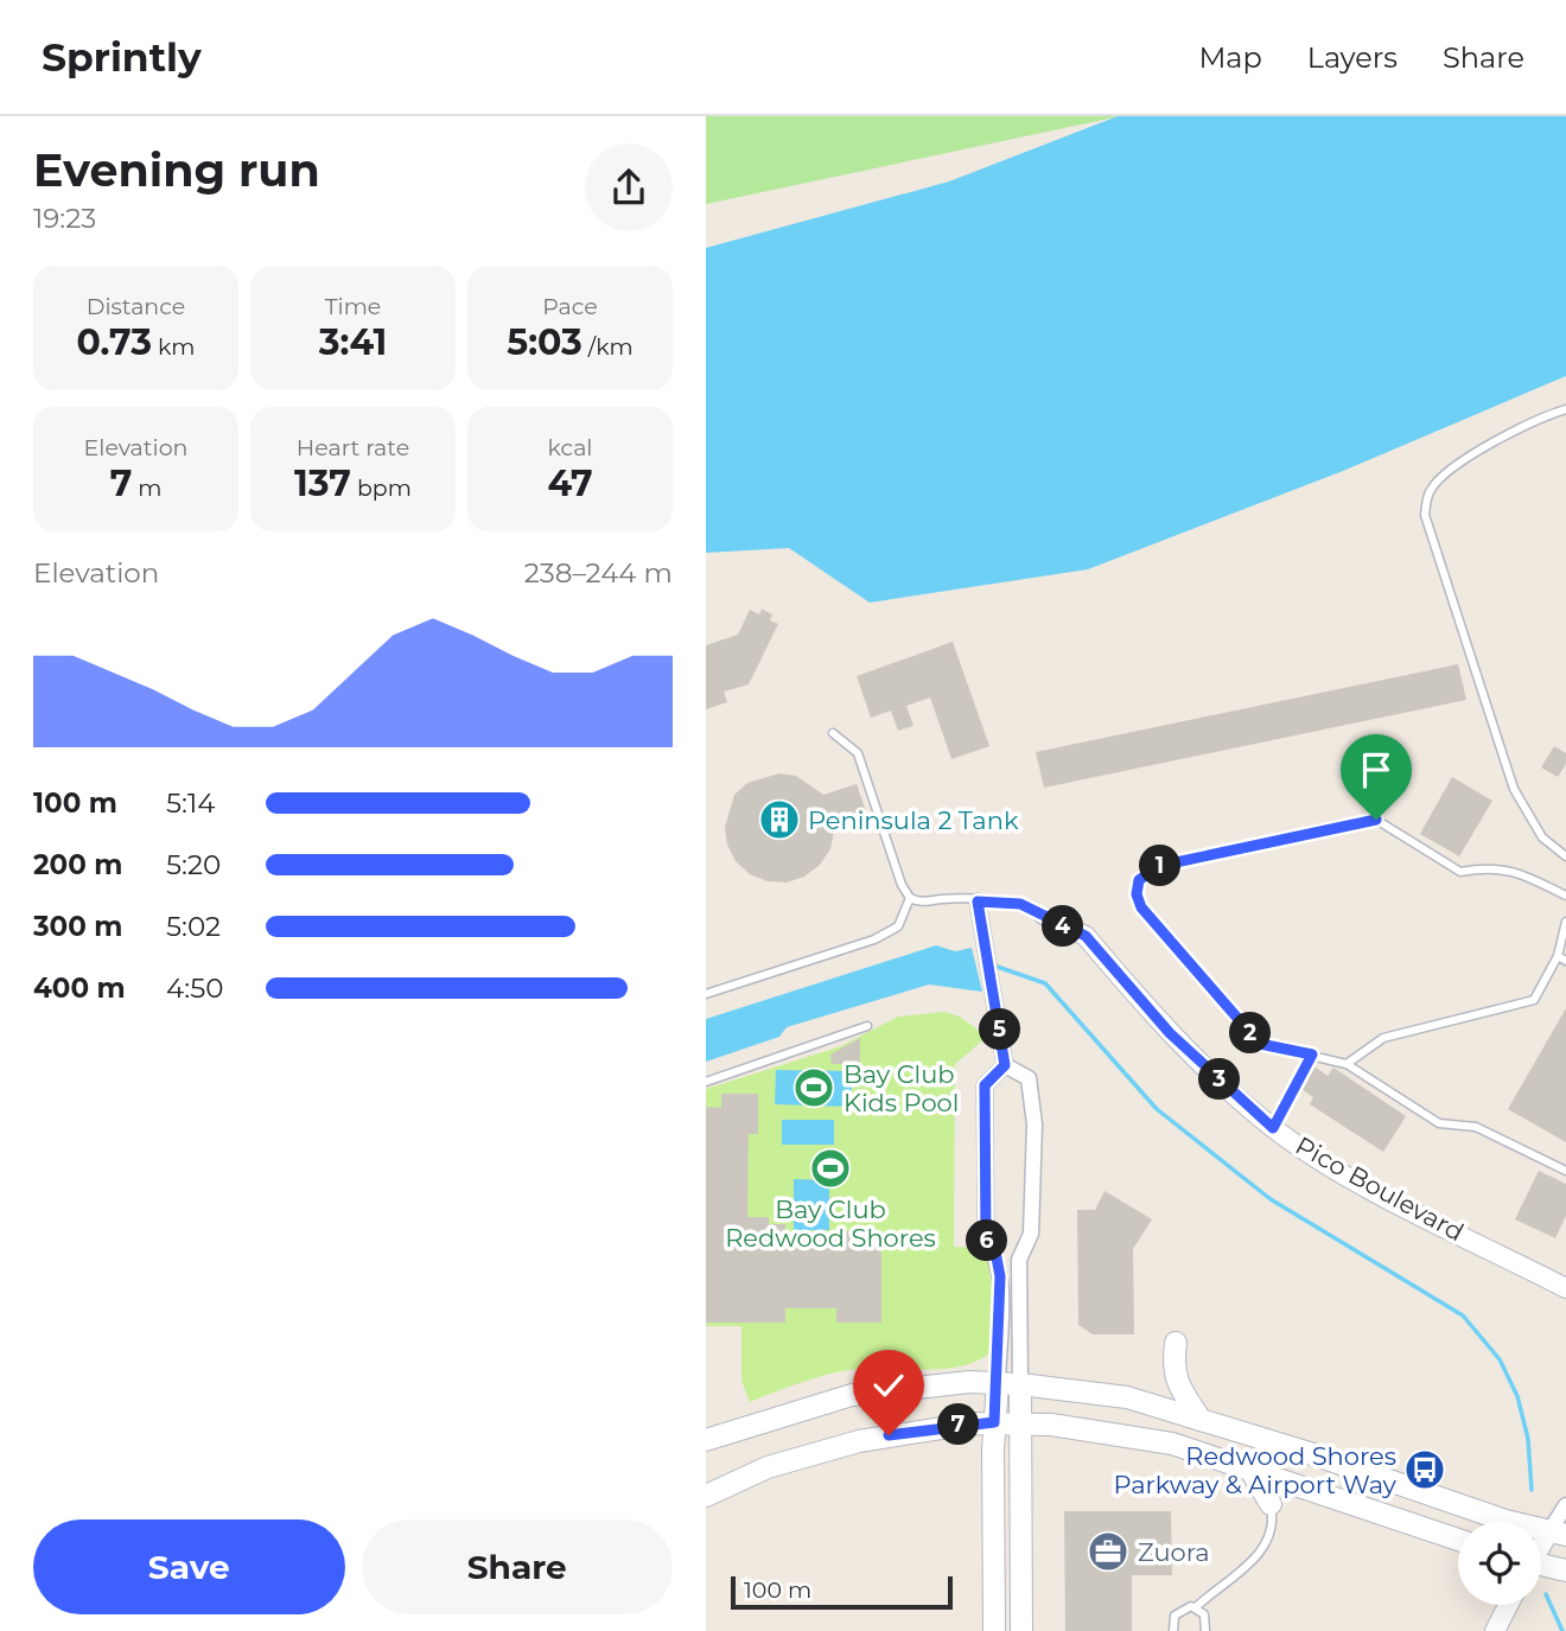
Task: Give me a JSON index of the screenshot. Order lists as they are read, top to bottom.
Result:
{
  "streets": {
    "street": ["Pico Boulevard"]
  },
  "places": {
    "building": ["Peninsula 2 Tank"],
    "sports": ["Bay Club Kids Pool", "Bay Club Redwood Shores"],
    "bus stop": ["Redwood Shores Parkway & Airport Way"],
    "office": ["Zuora"]
  },
  "scale_bar": "100 m",
  "page": {
    "header": "Sprintly",
    "nav": ["Map", "Layers", "Share"],
    "heading": ["Evening run", "19:23"],
    "stats": [
      ["Distance", "0.73 km"],
      ["Time", "3:41"],
      ["Pace", "5:03 /km"],
      ["Elevation", "7 m"],
      ["Heart rate", "137 bpm"],
      ["kcal", "47"]
    ],
    "chart": ["Elevation", "238–244 m"],
    "list": [
      {
        "name": "100 m",
        "note": "5:14"
      },
      {
        "name": "200 m",
        "note": "5:20"
      },
      {
        "name": "300 m",
        "note": "5:02"
      },
      {
        "name": "400 m",
        "note": "4:50"
      }
    ],
    "pins": [
      "1",
      "4",
      "5",
      "2",
      "3",
      "6",
      "7"
    ],
    "buttons": ["Save", "Share"],
    "scale": "100 m"
  }
}
